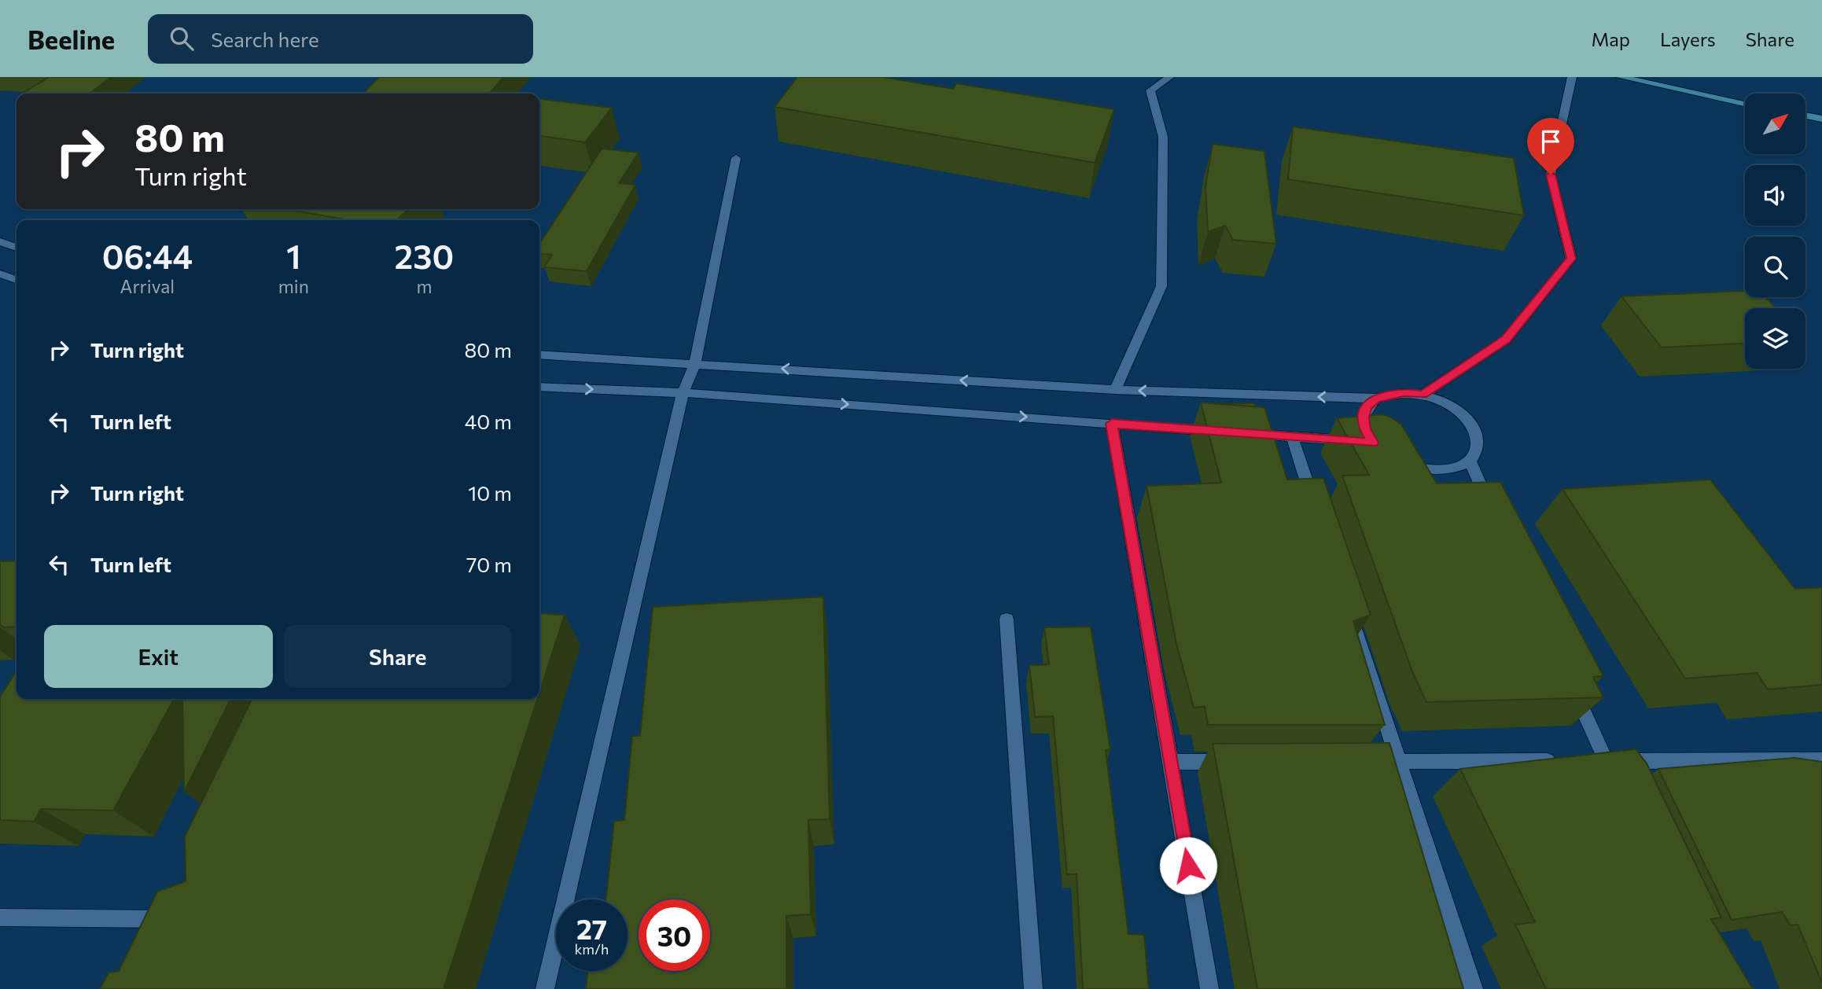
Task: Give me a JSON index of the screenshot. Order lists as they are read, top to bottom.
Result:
{
  "north": "top right",
  "page": {
    "header": "Beeline",
    "search": "Search here",
    "nav": ["Map", "Layers", "Share"],
    "turn": ["80 m", "Turn right"],
    "eta": [
      "06:44",
      "Arrival",
      "1",
      "min",
      "230",
      "m"
    ],
    "list": [
      {
        "name": "Turn right",
        "value": "80 m"
      },
      {
        "name": "Turn left",
        "value": "40 m"
      },
      {
        "name": "Turn right",
        "value": "10 m"
      },
      {
        "name": "Turn left",
        "value": "70 m"
      }
    ],
    "buttons": ["Exit", "Share"],
    "speed": "27 km/h",
    "limit": "30"
  }
}
